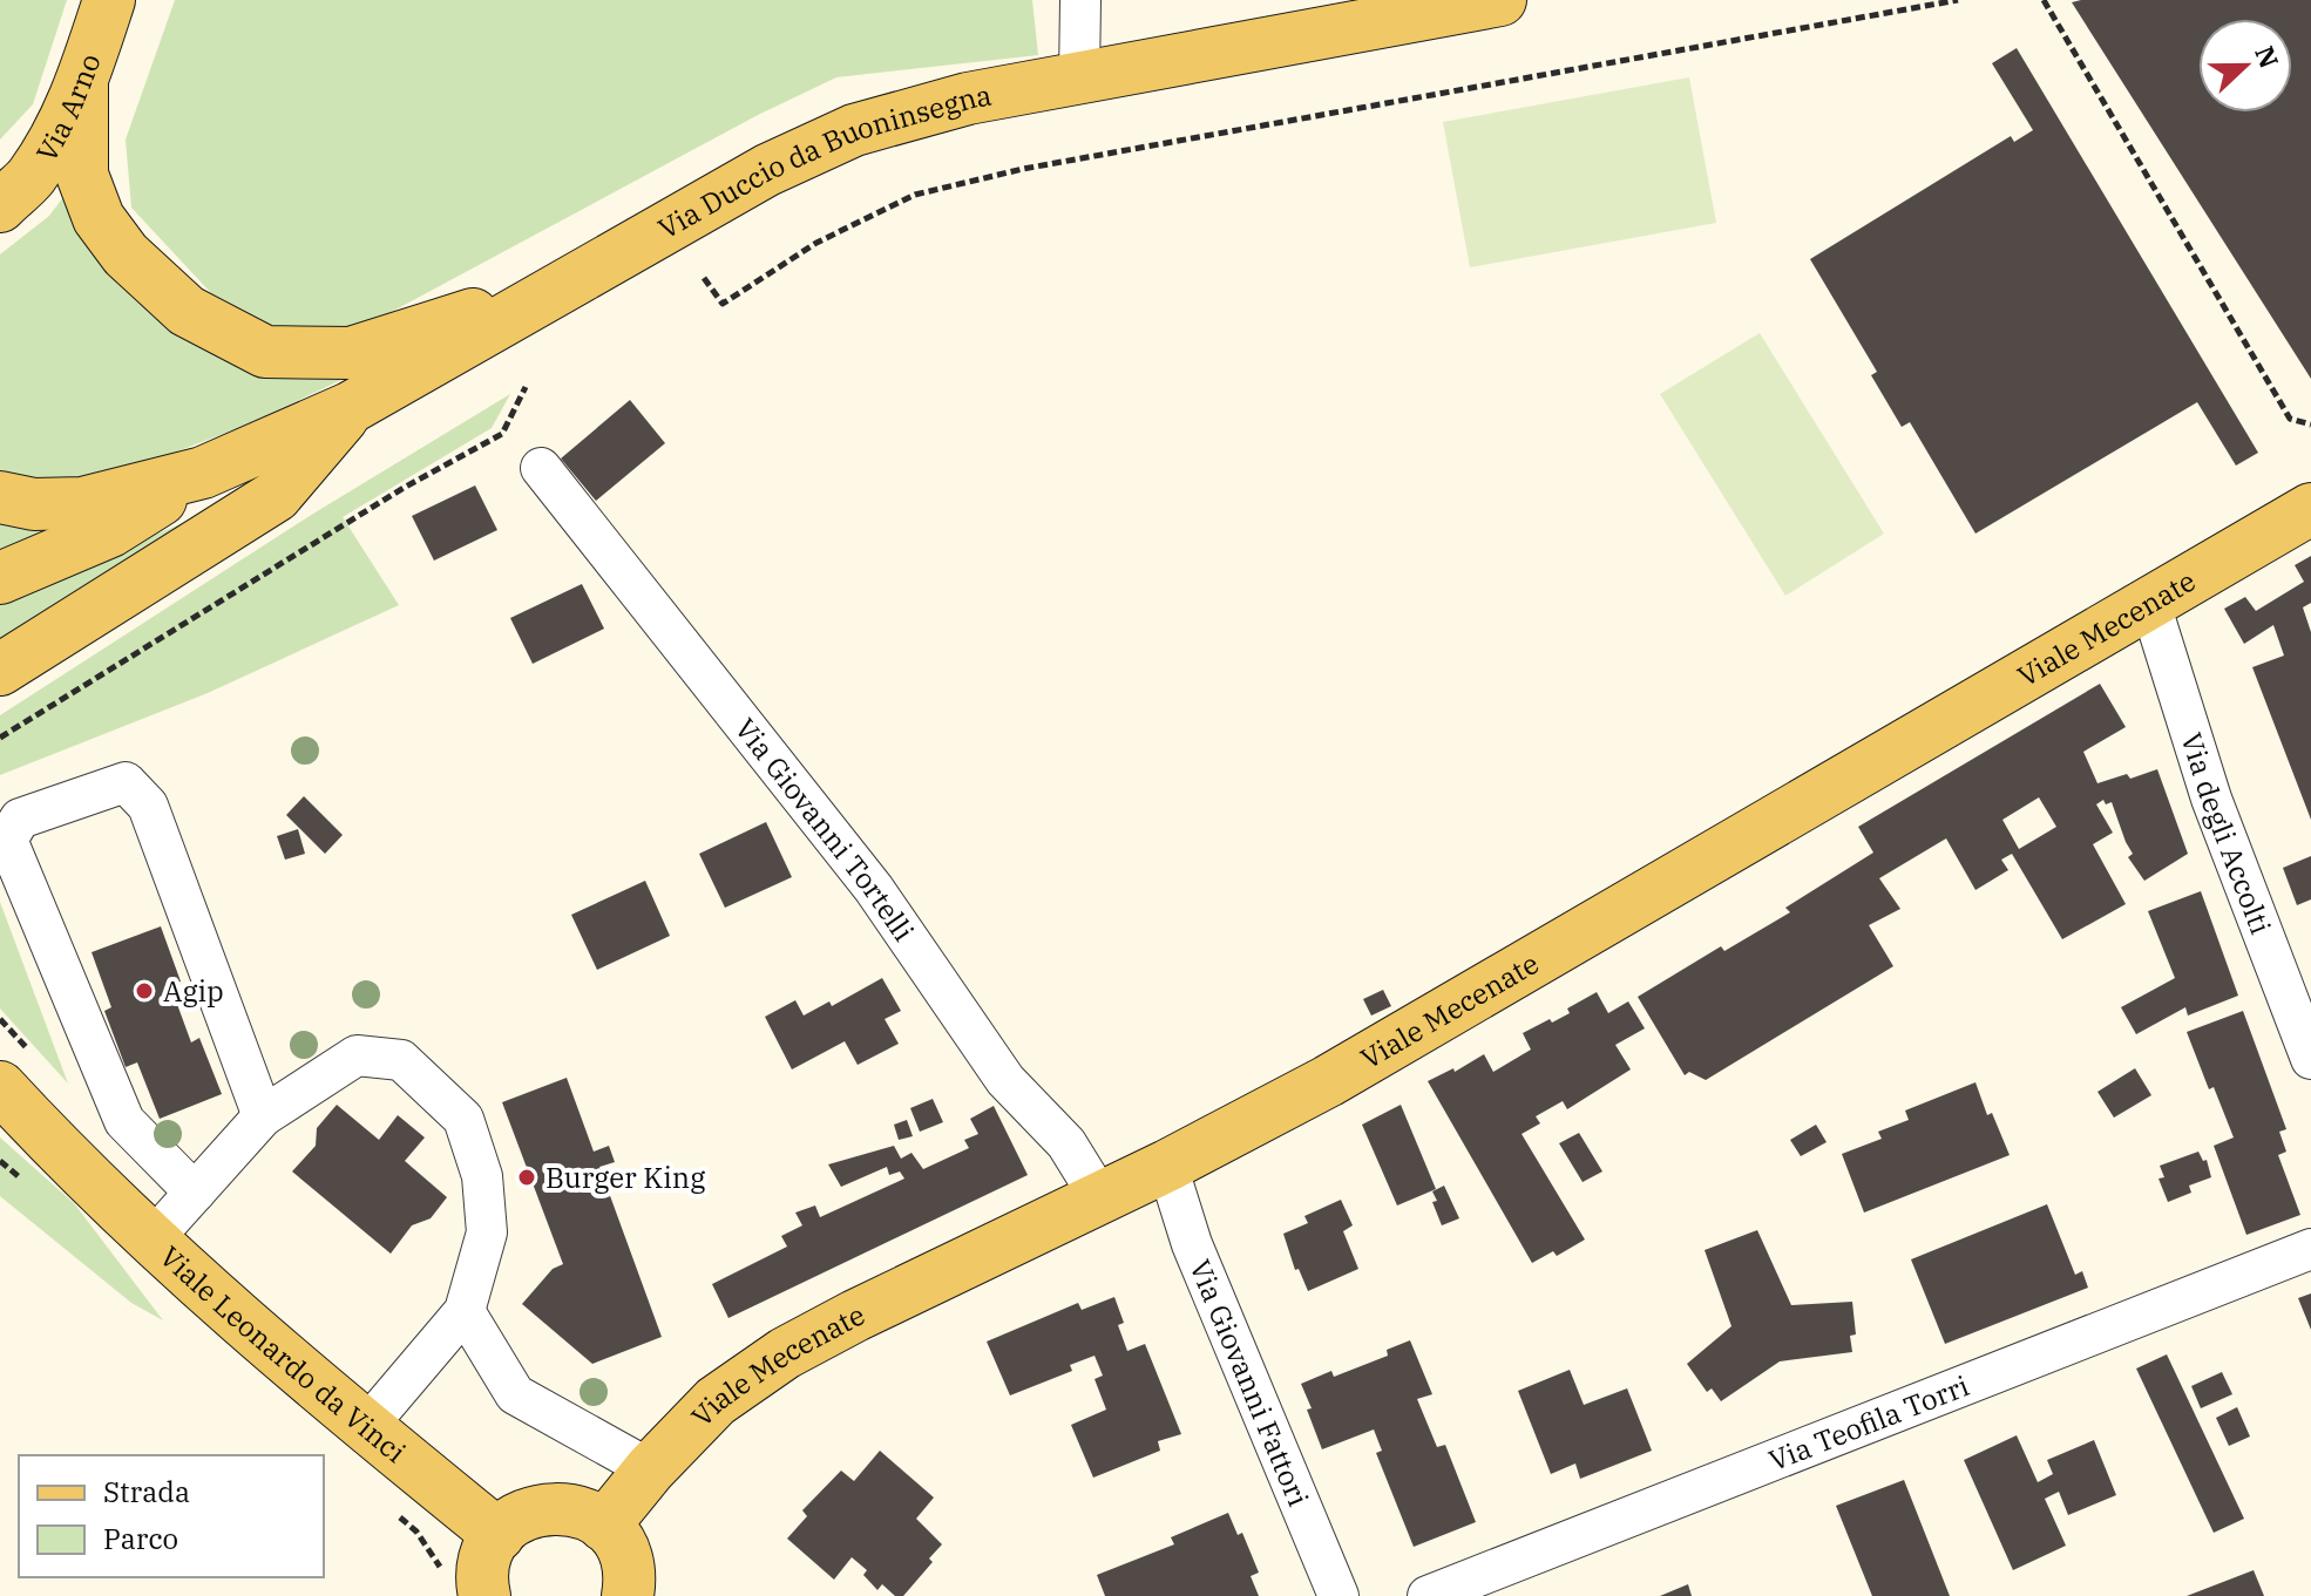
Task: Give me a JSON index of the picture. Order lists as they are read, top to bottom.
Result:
{
  "streets": {
    "main road": [
      "Via Arno",
      "Via Duccio da Buoninsegna",
      "Viale Mecenate",
      "Viale Leonardo da Vinci"
    ],
    "street": [
      "Via Giovanni Tortelli",
      "Via degli Accolti",
      "Via Giovanni Fattori",
      "Via Teofila Torri"
    ]
  },
  "crossings": [
    ["Viale Mecenate", "Via Giovanni Tortelli"],
    ["Viale Mecenate", "Via degli Accolti"],
    ["Viale Mecenate", "Via Giovanni Fattori"]
  ],
  "places": ["Agip", "Burger King"],
  "legend": ["Strada", "Parco"],
  "north": "right"
}
